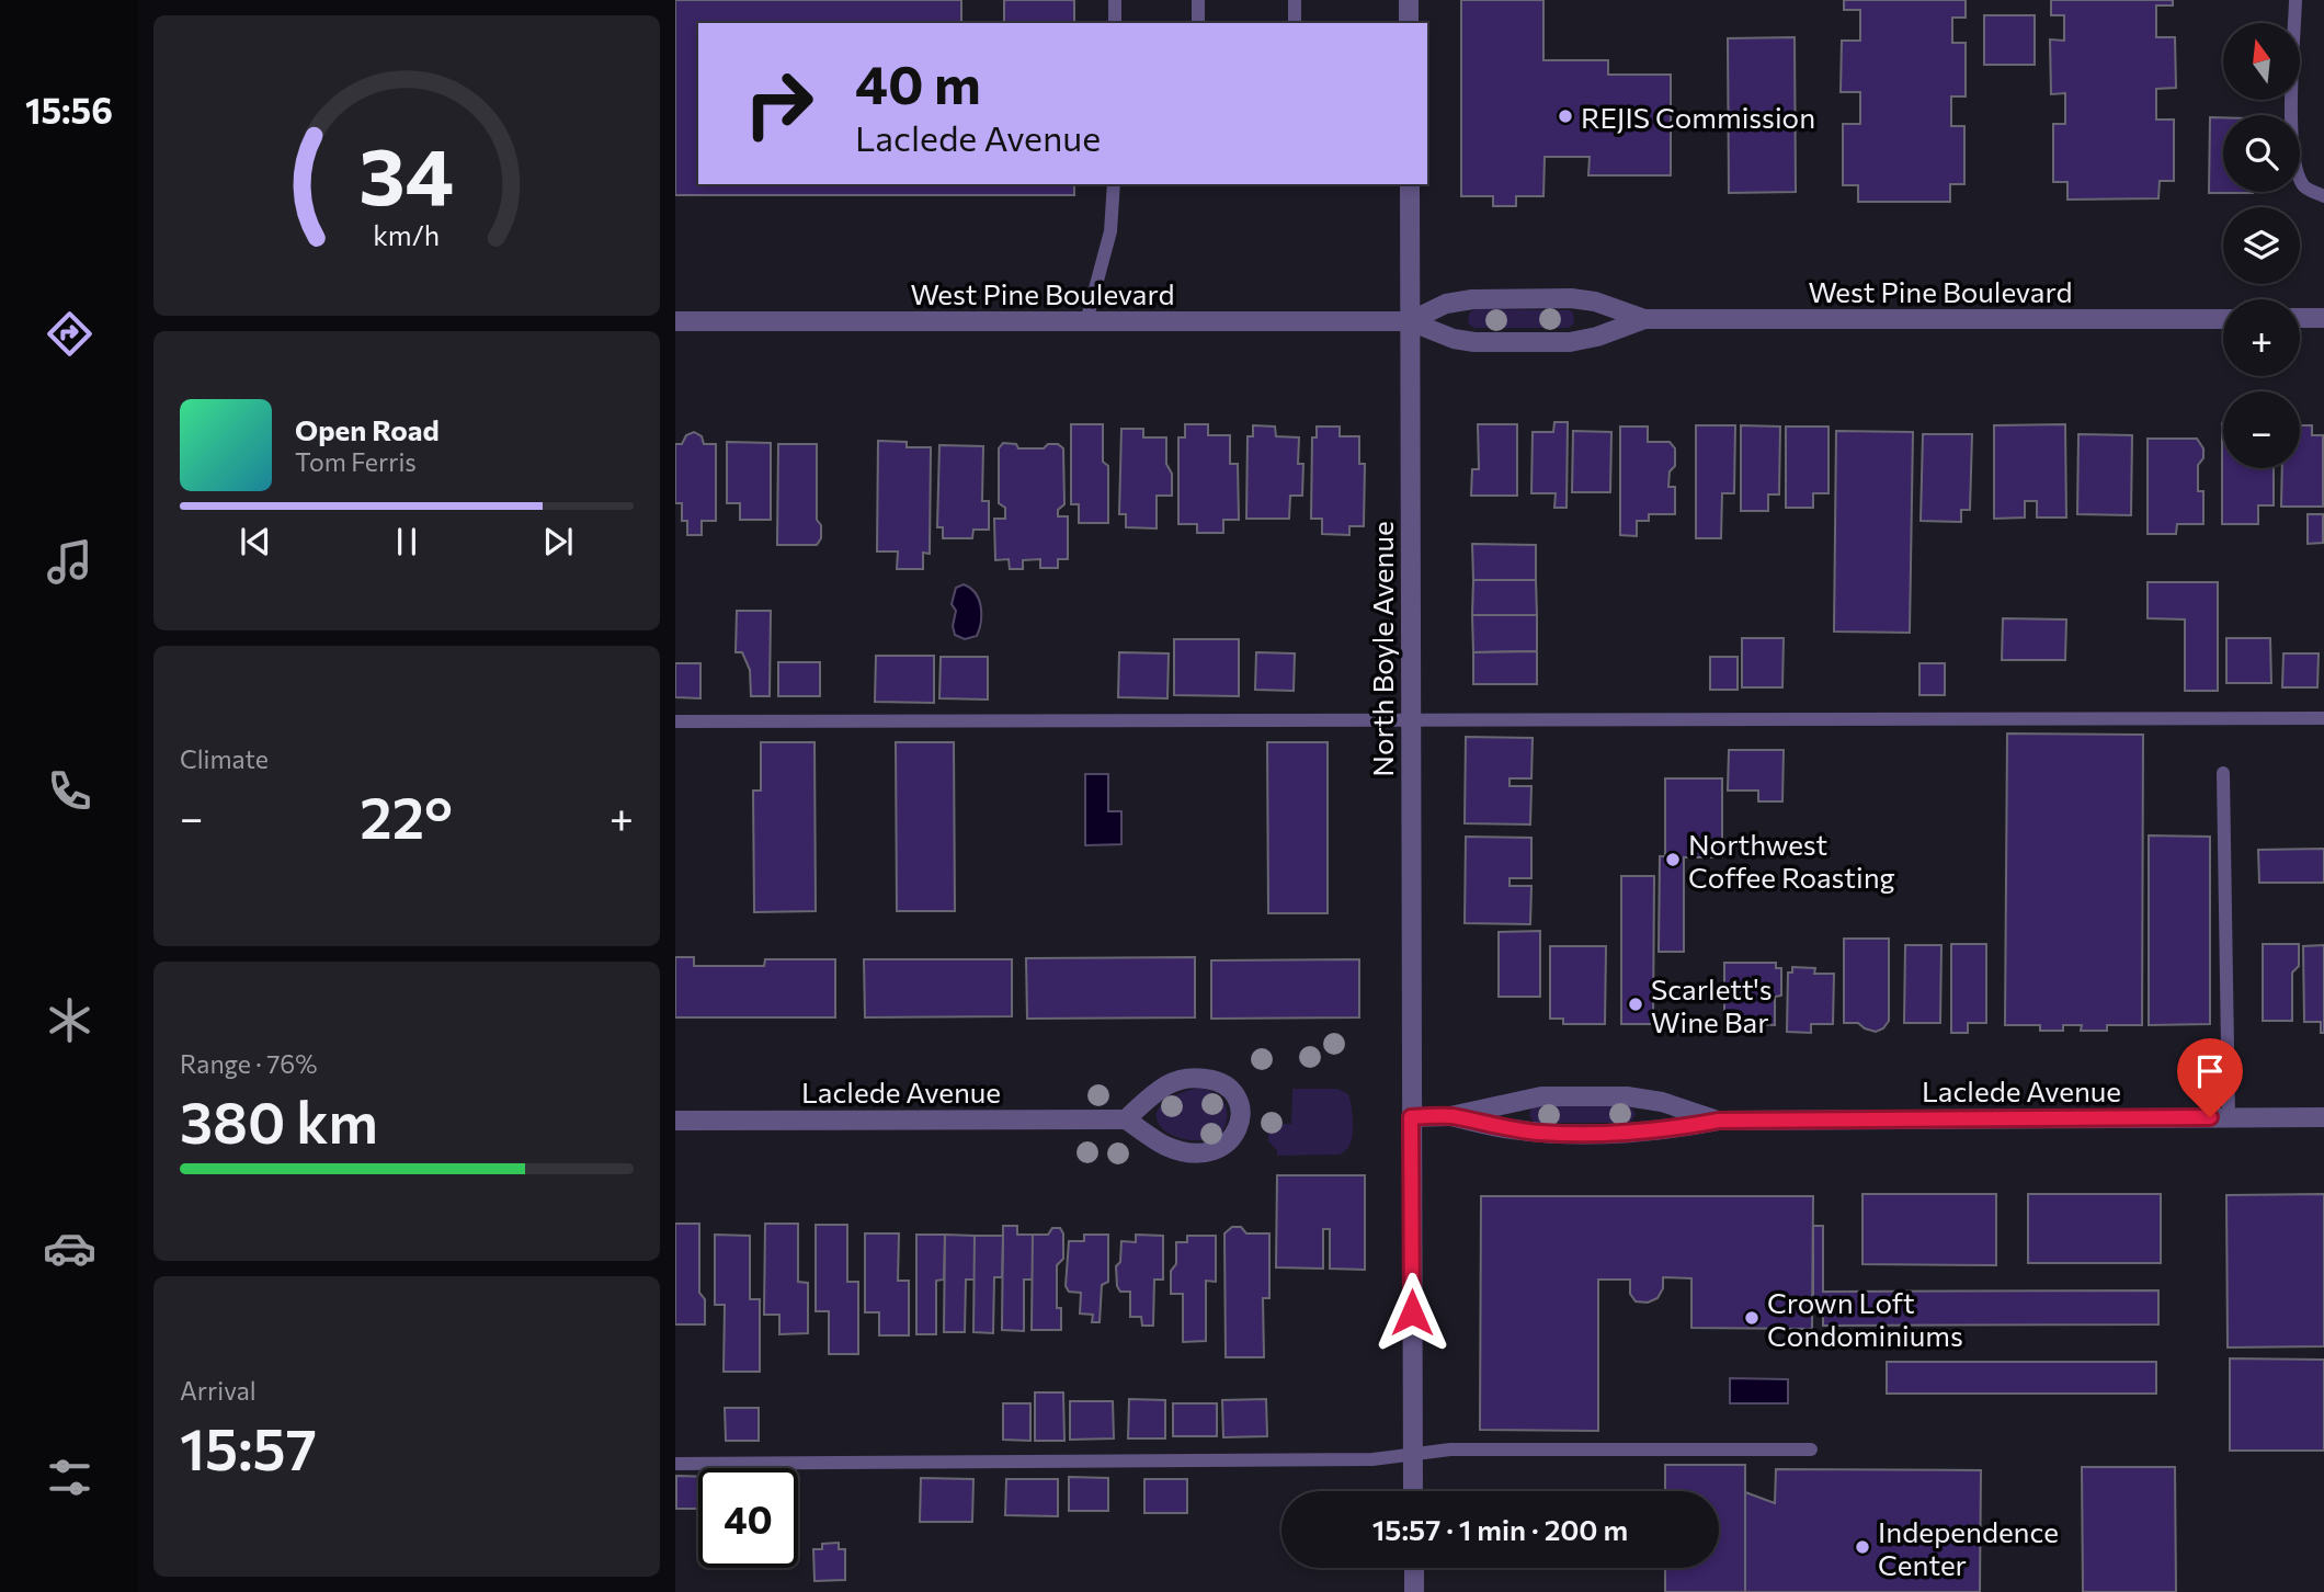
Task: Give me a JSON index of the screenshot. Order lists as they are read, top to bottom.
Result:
{
  "streets": {
    "street": ["West Pine Boulevard", "North Boyle Avenue", "Laclede Avenue"]
  },
  "crossings": [
    ["West Pine Boulevard", "North Boyle Avenue"],
    ["North Boyle Avenue", "Laclede Avenue"]
  ],
  "places": [
    "REJIS Commission",
    "Northwest Coffee Roasting",
    "Scarlett's Wine Bar",
    "Crown Loft Condominiums",
    "Independence Center"
  ],
  "north": "top",
  "page": {
    "tabs": "15:56",
    "map_buttons": ["+", "−"],
    "turn": ["40 m", "Laclede Avenue"],
    "song": ["Open Road", "Tom Ferris"],
    "tile": [
      "Climate",
      ["Range · 76%", "380 km"],
      ["Arrival", "15:57"]
    ],
    "heat": ["−", "22°", "+"],
    "limit": "40",
    "trip": "15:57 · 1 min · 200 m",
    "gauge": ["34", "km/h"]
  }
}
